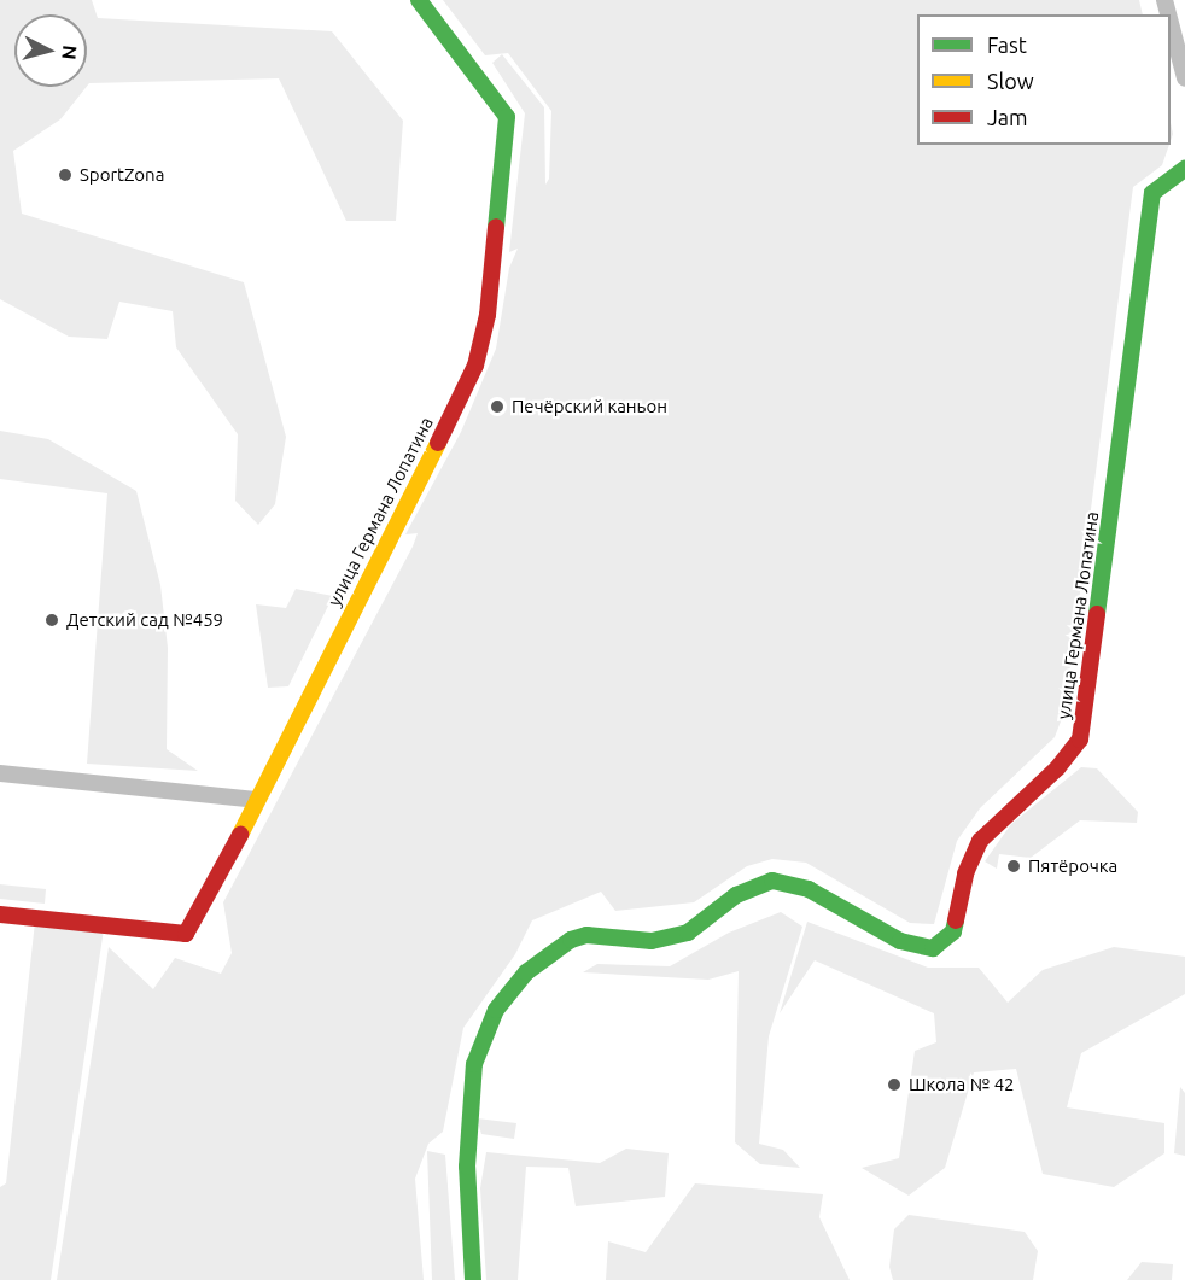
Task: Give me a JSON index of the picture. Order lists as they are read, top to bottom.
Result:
{
  "streets": {
    "street": ["улица Германа Лопатина"]
  },
  "places": [
    "SportZona",
    "Печёрский каньон",
    "Детский сад №459",
    "Пятёрочка",
    "Школа № 42"
  ],
  "legend": ["Fast", "Slow", "Jam"],
  "north": "right"
}
